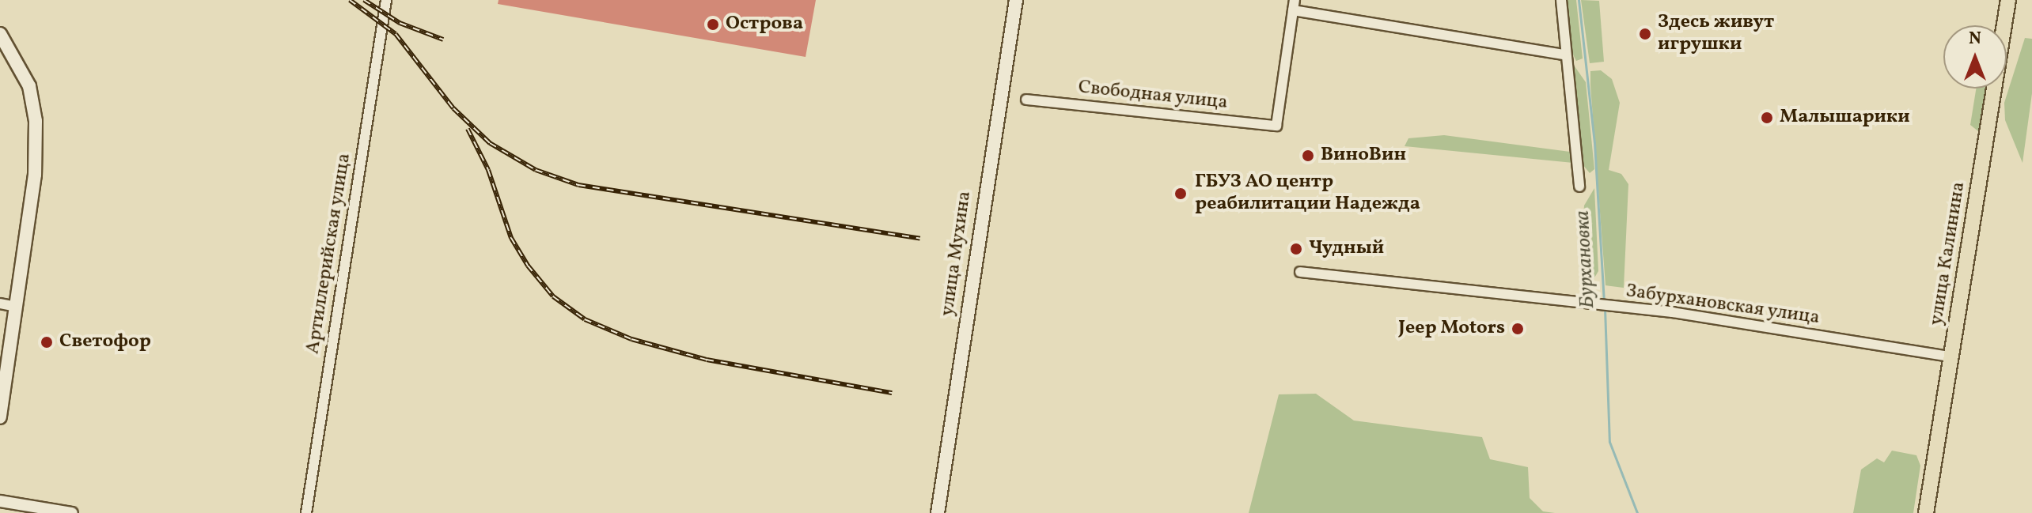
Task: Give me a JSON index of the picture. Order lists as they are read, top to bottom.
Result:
{
  "streets": {
    "main road": ["улица Мухина", "улица Калинина"],
    "street": ["Свободная улица", "Артиллерийская улица", "Забурхановская улица"]
  },
  "crossings": [
    ["улица Калинина", "Забурхановская улица"]
  ],
  "water": ["Бурхановка"],
  "places": [
    "Острова",
    "Здесь живут игрушки",
    "Малышарики",
    "ВиноВин",
    "ГБУЗ АО центр реабилитации Надежда",
    "Чудный",
    "Jeep Motors",
    "Светофор"
  ],
  "north": "top"
}
